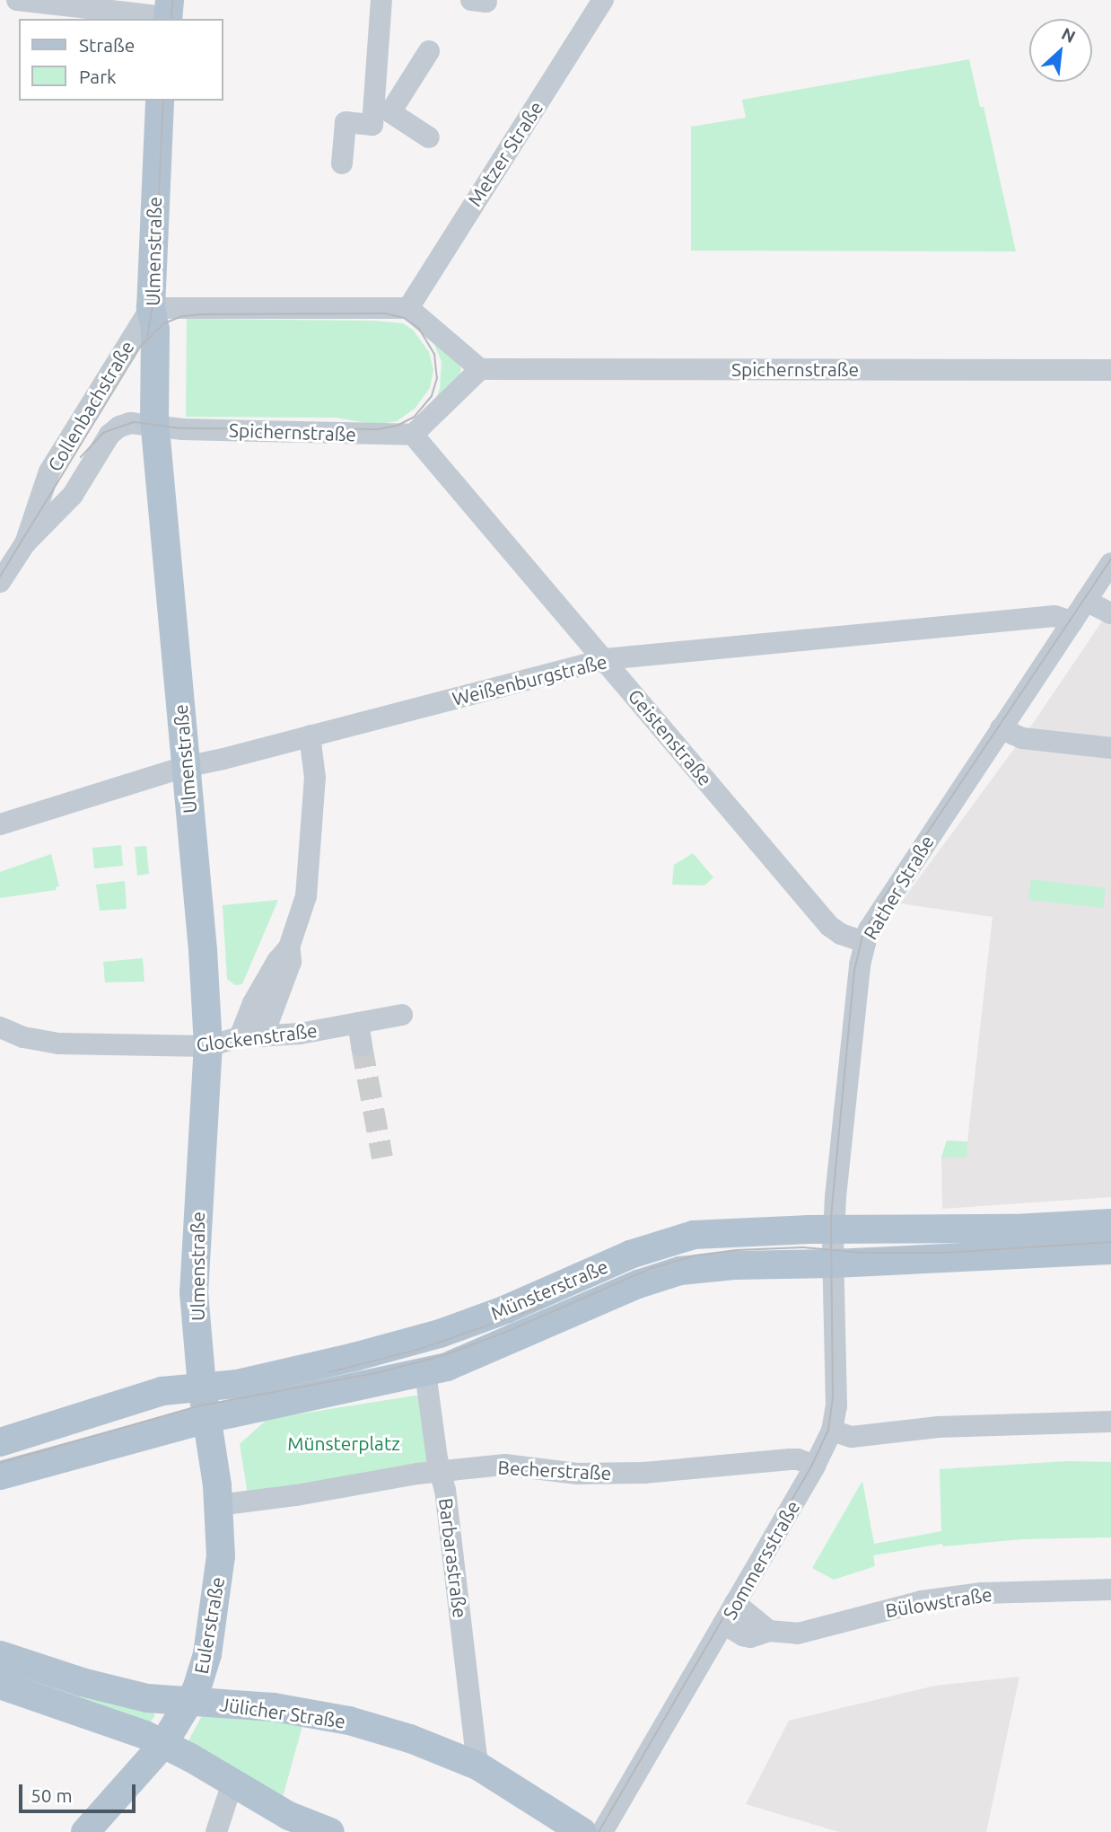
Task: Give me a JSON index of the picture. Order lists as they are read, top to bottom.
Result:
{
  "streets": {
    "main road": [
      "Ulmenstraße",
      "Münsterstraße",
      "Eulerstraße",
      "Jülicher Straße"
    ],
    "street": [
      "Metzer Straße",
      "Spichernstraße",
      "Collenbachstraße",
      "Weißenburgstraße",
      "Geistenstraße",
      "Rather Straße",
      "Glockenstraße",
      "Becherstraße",
      "Barbarastraße",
      "Sommersstraße",
      "Bülowstraße"
    ]
  },
  "crossings": [
    ["Ulmenstraße", "Spichernstraße"],
    ["Ulmenstraße", "Collenbachstraße"],
    ["Ulmenstraße", "Weißenburgstraße"],
    ["Ulmenstraße", "Glockenstraße"],
    ["Ulmenstraße", "Münsterstraße"],
    ["Ulmenstraße", "Eulerstraße"],
    ["Spichernstraße", "Collenbachstraße"],
    ["Spichernstraße", "Geistenstraße"],
    ["Weißenburgstraße", "Geistenstraße"],
    ["Weißenburgstraße", "Rather Straße"],
    ["Geistenstraße", "Rather Straße"],
    ["Rather Straße", "Münsterstraße"],
    ["Rather Straße", "Sommersstraße"],
    ["Münsterstraße", "Barbarastraße"],
    ["Münsterstraße", "Sommersstraße"],
    ["Münsterstraße", "Eulerstraße"],
    ["Becherstraße", "Barbarastraße"],
    ["Becherstraße", "Sommersstraße"],
    ["Becherstraße", "Eulerstraße"],
    ["Barbarastraße", "Jülicher Straße"],
    ["Sommersstraße", "Bülowstraße"],
    ["Eulerstraße", "Jülicher Straße"]
  ],
  "parks": ["Münsterplatz"],
  "legend": ["Straße", "Park"],
  "scale_bar": "50 m",
  "north": "top right"
}
